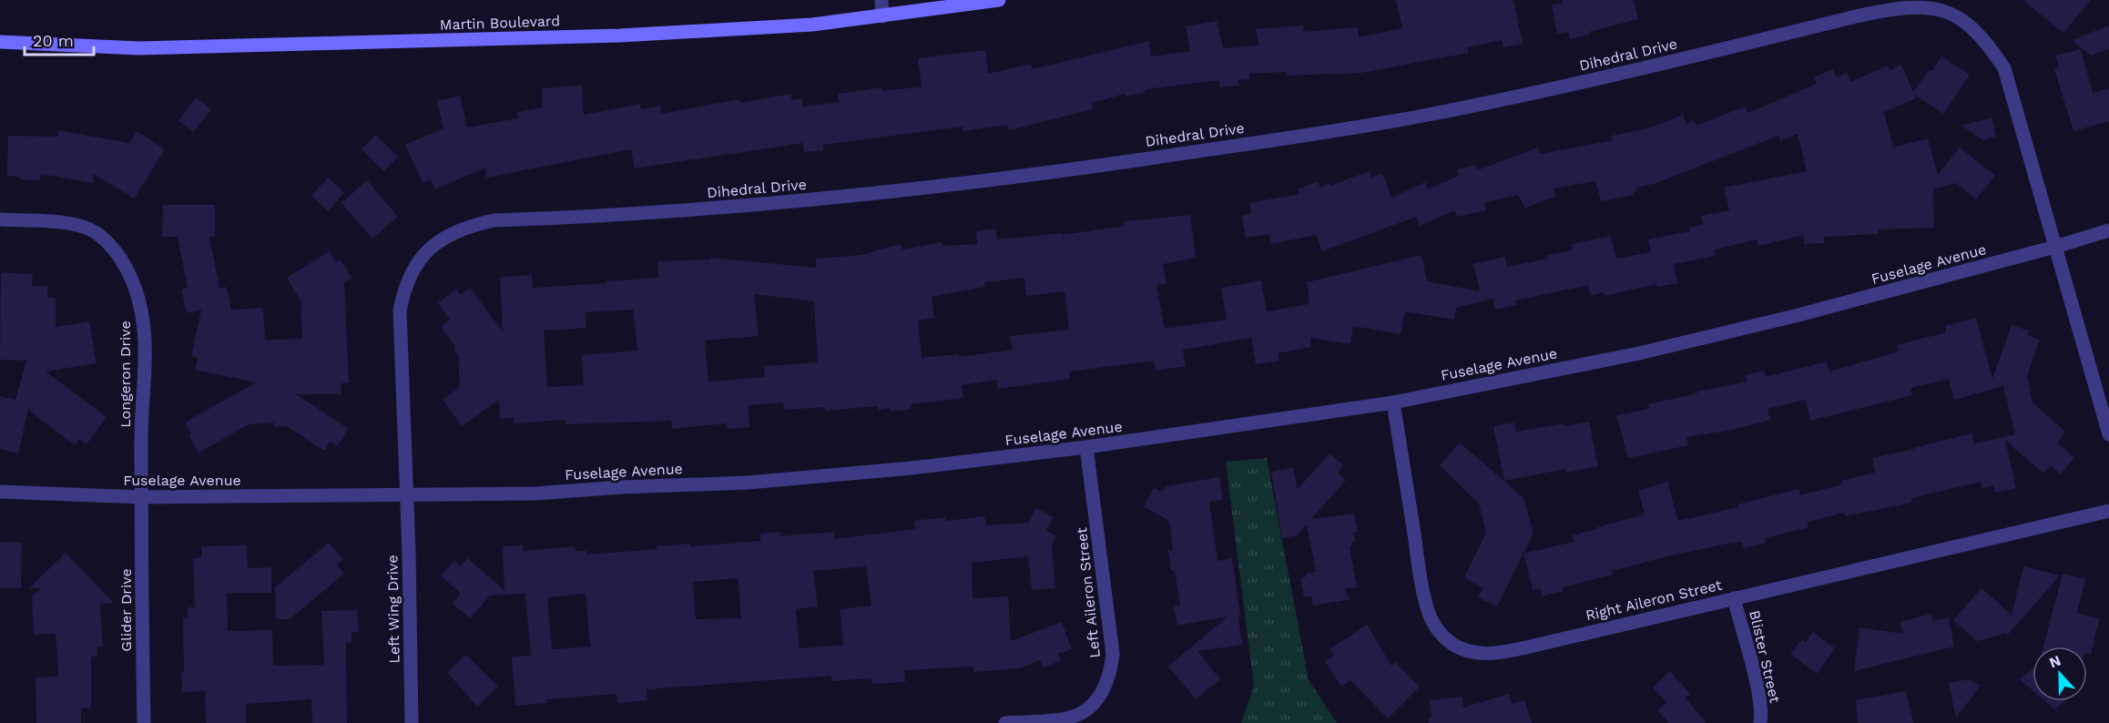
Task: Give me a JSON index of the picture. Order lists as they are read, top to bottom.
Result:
{
  "streets": {
    "main road": ["Martin Boulevard"],
    "street": [
      "Dihedral Drive",
      "Fuselage Avenue",
      "Longeron Drive",
      "Left Aileron Street",
      "Right Aileron Street",
      "Left Wing Drive",
      "Glider Drive",
      "Blister Street"
    ]
  },
  "crossings": [
    ["Dihedral Drive", "Fuselage Avenue"],
    ["Dihedral Drive", "Left Wing Drive"],
    ["Fuselage Avenue", "Longeron Drive"],
    ["Fuselage Avenue", "Left Aileron Street"],
    ["Fuselage Avenue", "Right Aileron Street"],
    ["Fuselage Avenue", "Left Wing Drive"],
    ["Fuselage Avenue", "Glider Drive"],
    ["Longeron Drive", "Glider Drive"],
    ["Right Aileron Street", "Blister Street"]
  ],
  "scale_bar": "20 m",
  "north": "top"
}
